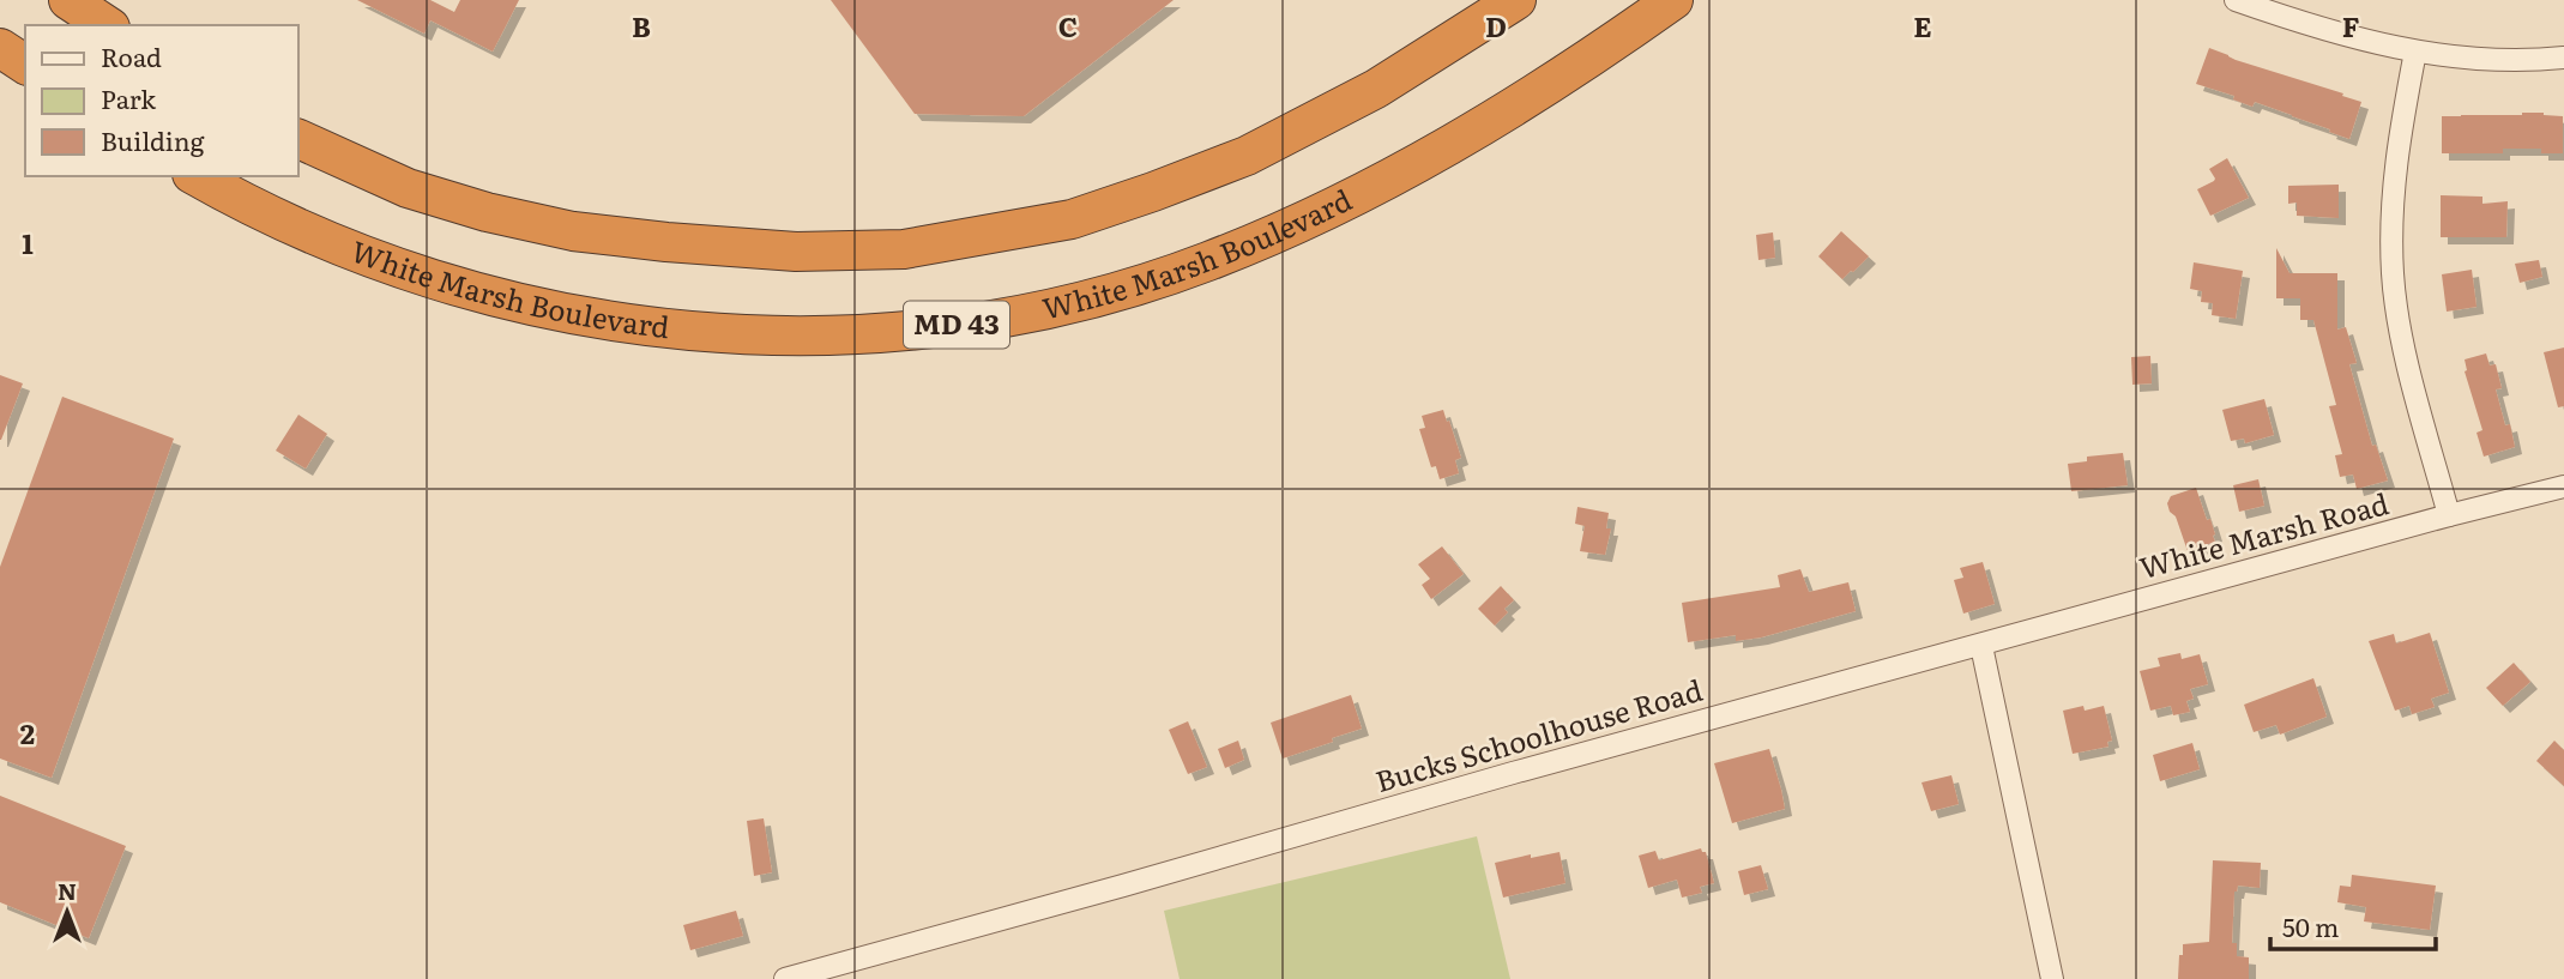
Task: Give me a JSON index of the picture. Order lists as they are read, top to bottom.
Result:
{
  "streets": {
    "highway": ["White Marsh Boulevard", "MD 43"],
    "street": ["White Marsh Road", "Bucks Schoolhouse Road"]
  },
  "crossings": [
    ["White Marsh Road", "Bucks Schoolhouse Road"]
  ],
  "legend": ["Road", "Park", "Building"],
  "scale_bar": "50 m",
  "north": "top",
  "grid": {
    "columns": [
      "B",
      "C",
      "D",
      "E",
      "F"
    ],
    "rows": ["1", "2"]
  }
}
